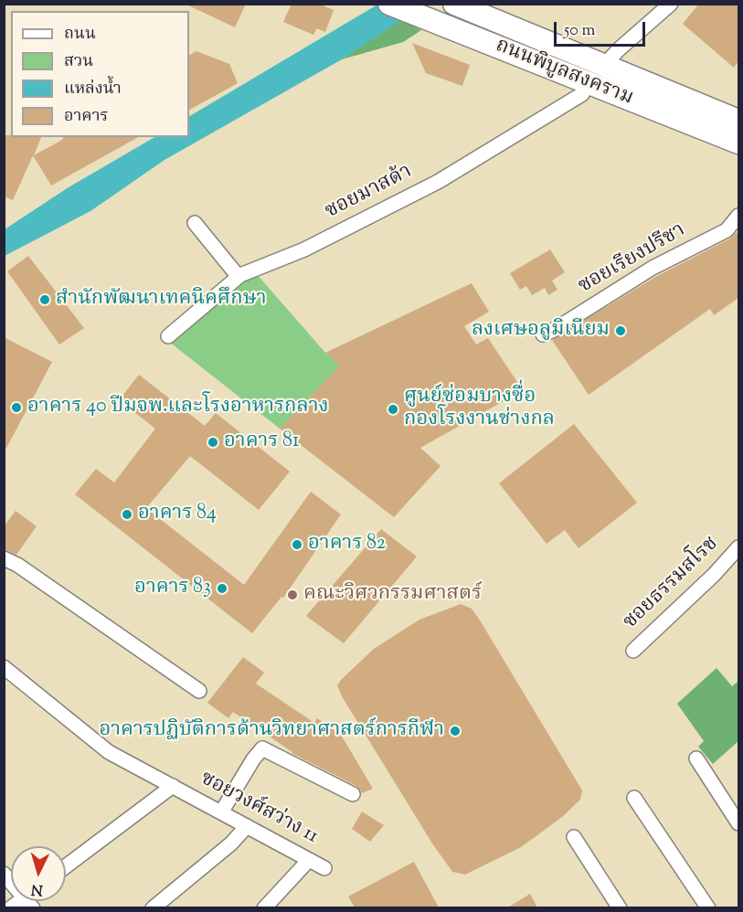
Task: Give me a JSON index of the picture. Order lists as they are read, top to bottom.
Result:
{
  "streets": {
    "main road": ["ถนนพิบูลสงคราม"],
    "street": [
      "ซอยมาสด้า",
      "ซอยเรียงปรีชา",
      "ซอยธรรมสโรช",
      "ซอยวงศ์สว่าง 11"
    ]
  },
  "crossings": [
    ["ถนนพิบูลสงคราม", "ซอยมาสด้า"]
  ],
  "places": [
    "สำนักพัฒนาเทคนิคศึกษา",
    "ลงเศษอลูมิเนียม",
    "อาคาร 40 ปีมจพ.และโรงอาหารกลาง",
    "ศูนย์ซ่อมบางซื่อ กองโรงงานช่างกล",
    "อาคาร 81",
    "อาคาร 84",
    "อาคาร 82",
    "อาคาร 83",
    "คณะวิศวกรรมศาสตร์",
    "อาคารปฏิบัติการด้านวิทยาศาสตร์การกีฬา"
  ],
  "legend": [
    "ถนน",
    "สวน",
    "แหล่งน้ำ",
    "อาคาร"
  ],
  "scale_bar": "50 m",
  "north": "bottom"
}
